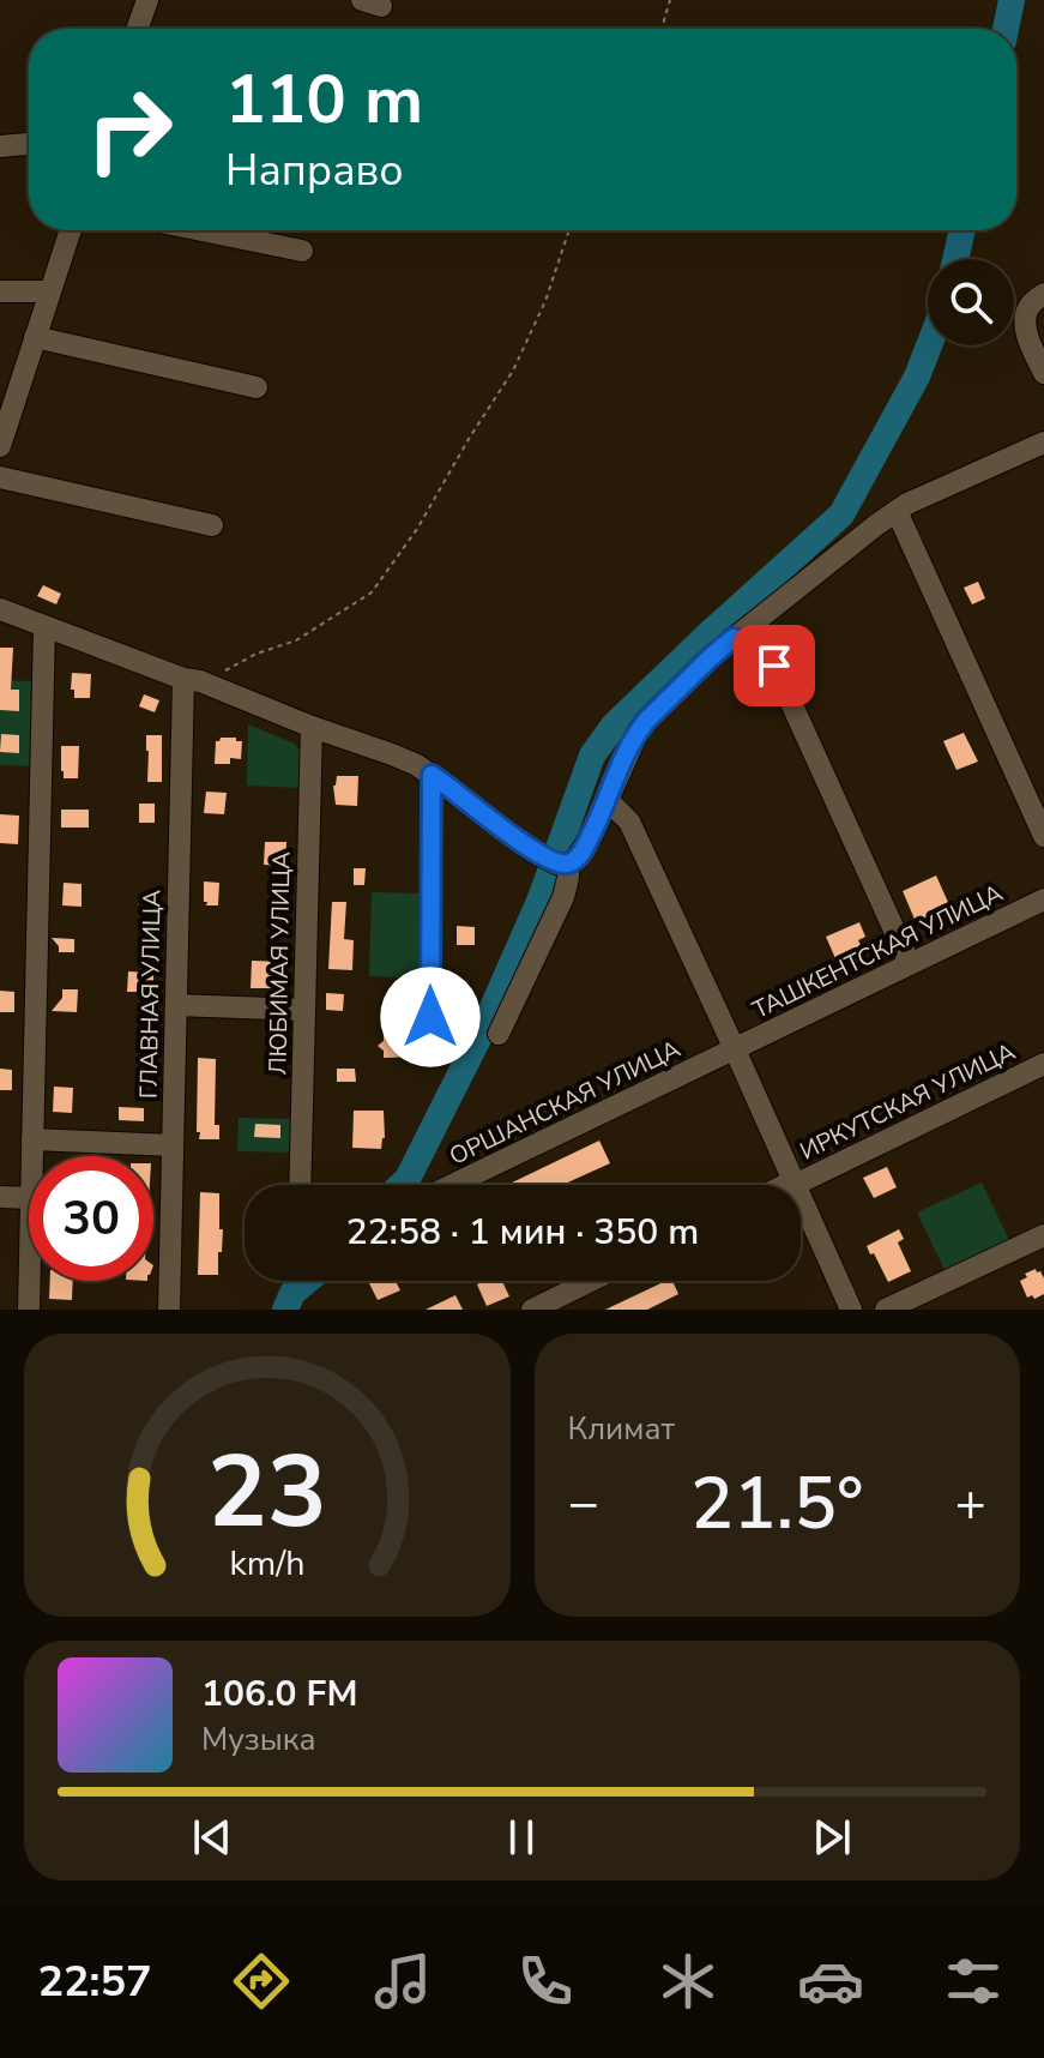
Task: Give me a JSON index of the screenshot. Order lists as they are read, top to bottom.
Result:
{
  "streets": {
    "street": [
      "ТАШКЕНТСКАЯ УЛИЦА",
      "ЛЮБИМАЯ УЛИЦА",
      "ГЛАВНАЯ УЛИЦА",
      "ИРКУТСКАЯ УЛИЦА",
      "ОРШАНСКАЯ УЛИЦА"
    ]
  },
  "crossings": [
    ["ТАШКЕНТСКАЯ УЛИЦА", "ОРШАНСКАЯ УЛИЦА"]
  ],
  "page": {
    "turn": ["110 m", "Направо"],
    "limit": "30",
    "trip": "22:58 · 1 мин · 350 m",
    "tile": "Климат",
    "heat": ["−", "21.5°", "+"],
    "song": ["106.0 FM", "Музыка"],
    "tabs": "22:57",
    "gauge": ["23", "km/h"]
  }
}
